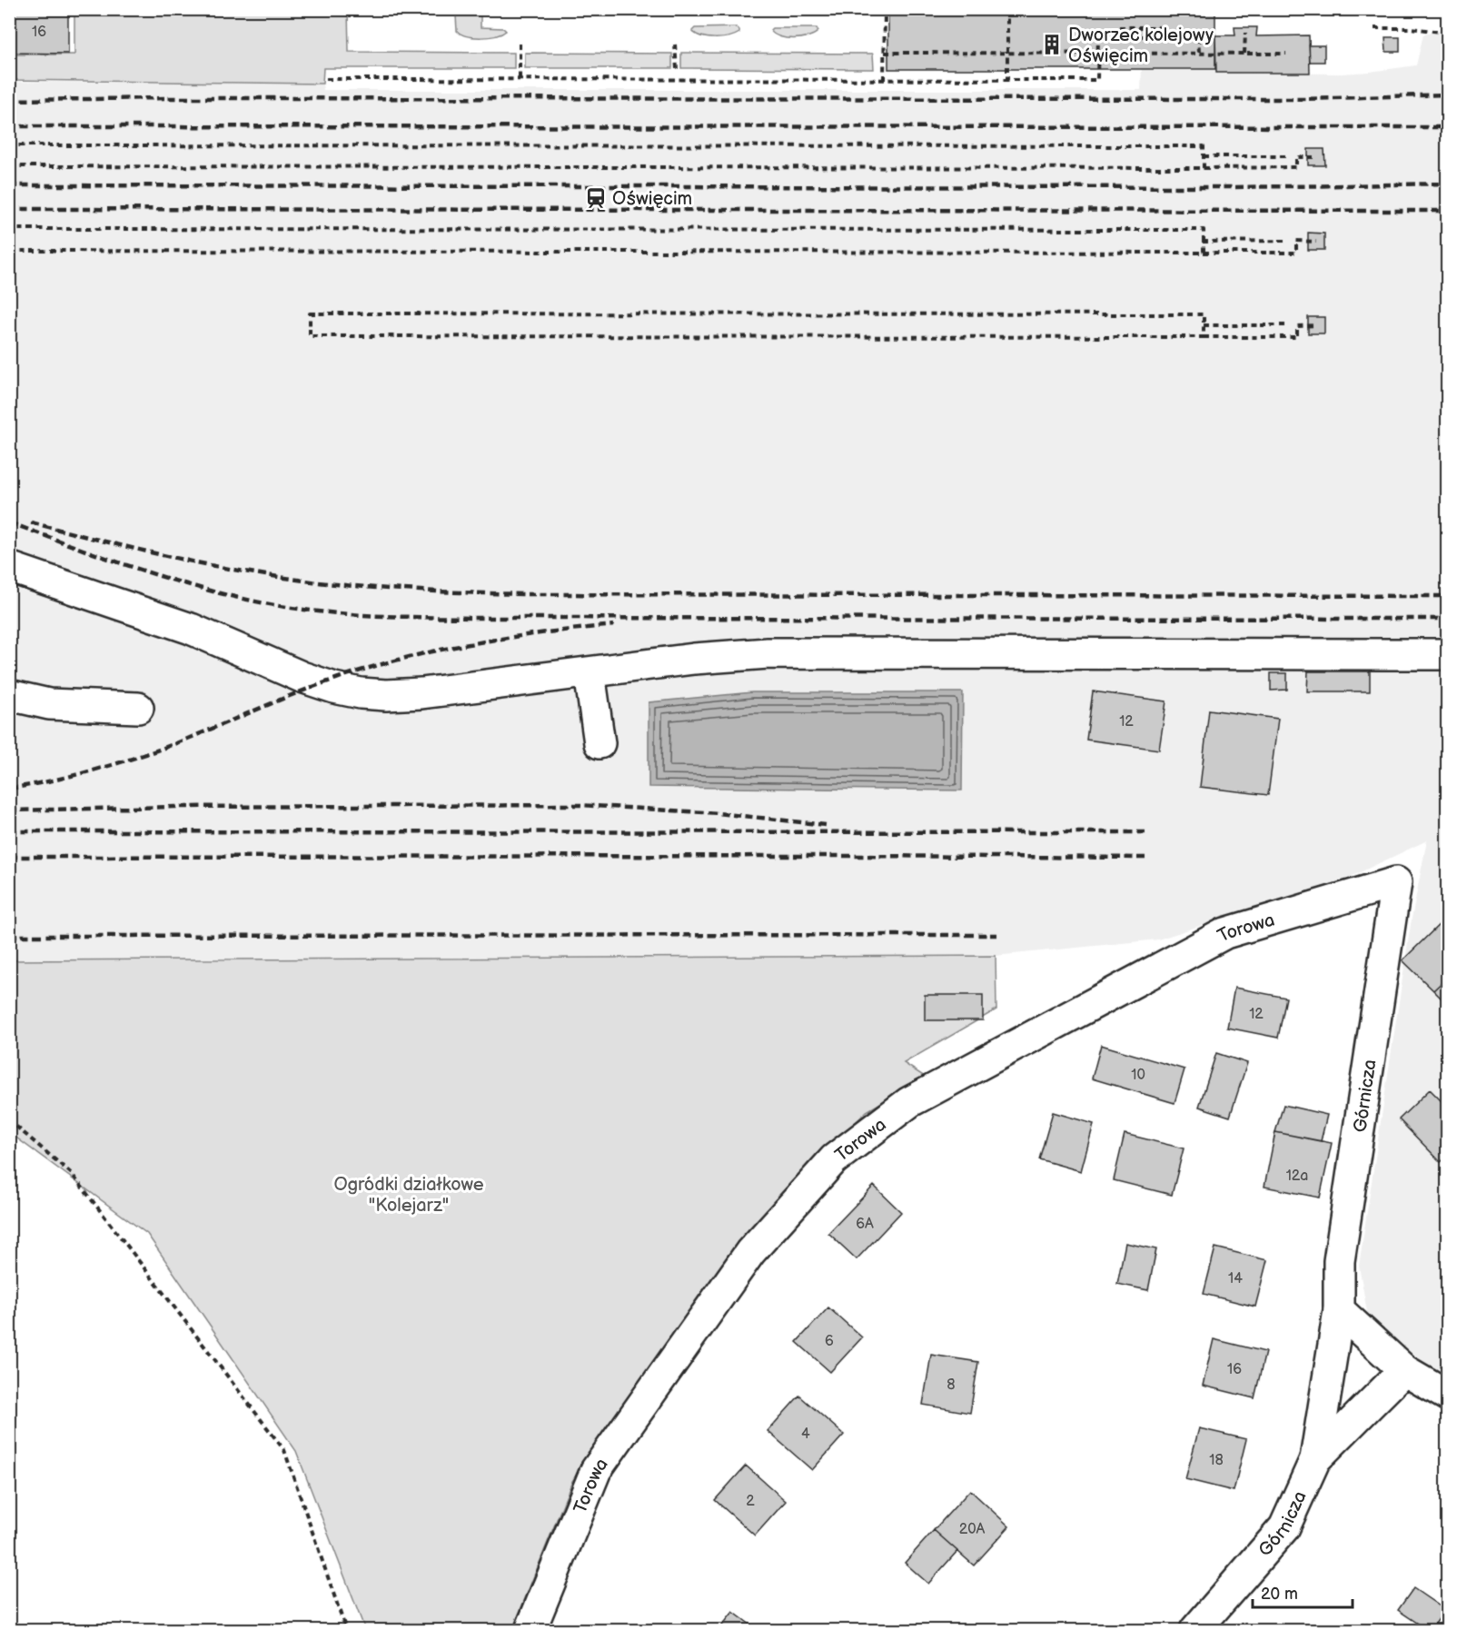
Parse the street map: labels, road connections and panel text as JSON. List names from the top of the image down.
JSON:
{
  "streets": {
    "street": ["Torowa", "Górnicza"]
  },
  "crossings": [
    ["Torowa", "Górnicza"]
  ],
  "parks": ["Ogródki działkowe \"Kolejarz\""],
  "places": {
    "building": ["Dworzec kolejowy Oświęcim"],
    "station": ["Oświęcim"]
  },
  "house_numbers": [
    "16",
    "12",
    "12",
    "10",
    "12a",
    "6A",
    "14",
    "6",
    "16",
    "8",
    "4",
    "18",
    "2",
    "20A"
  ],
  "scale_bar": "20 m"
}
